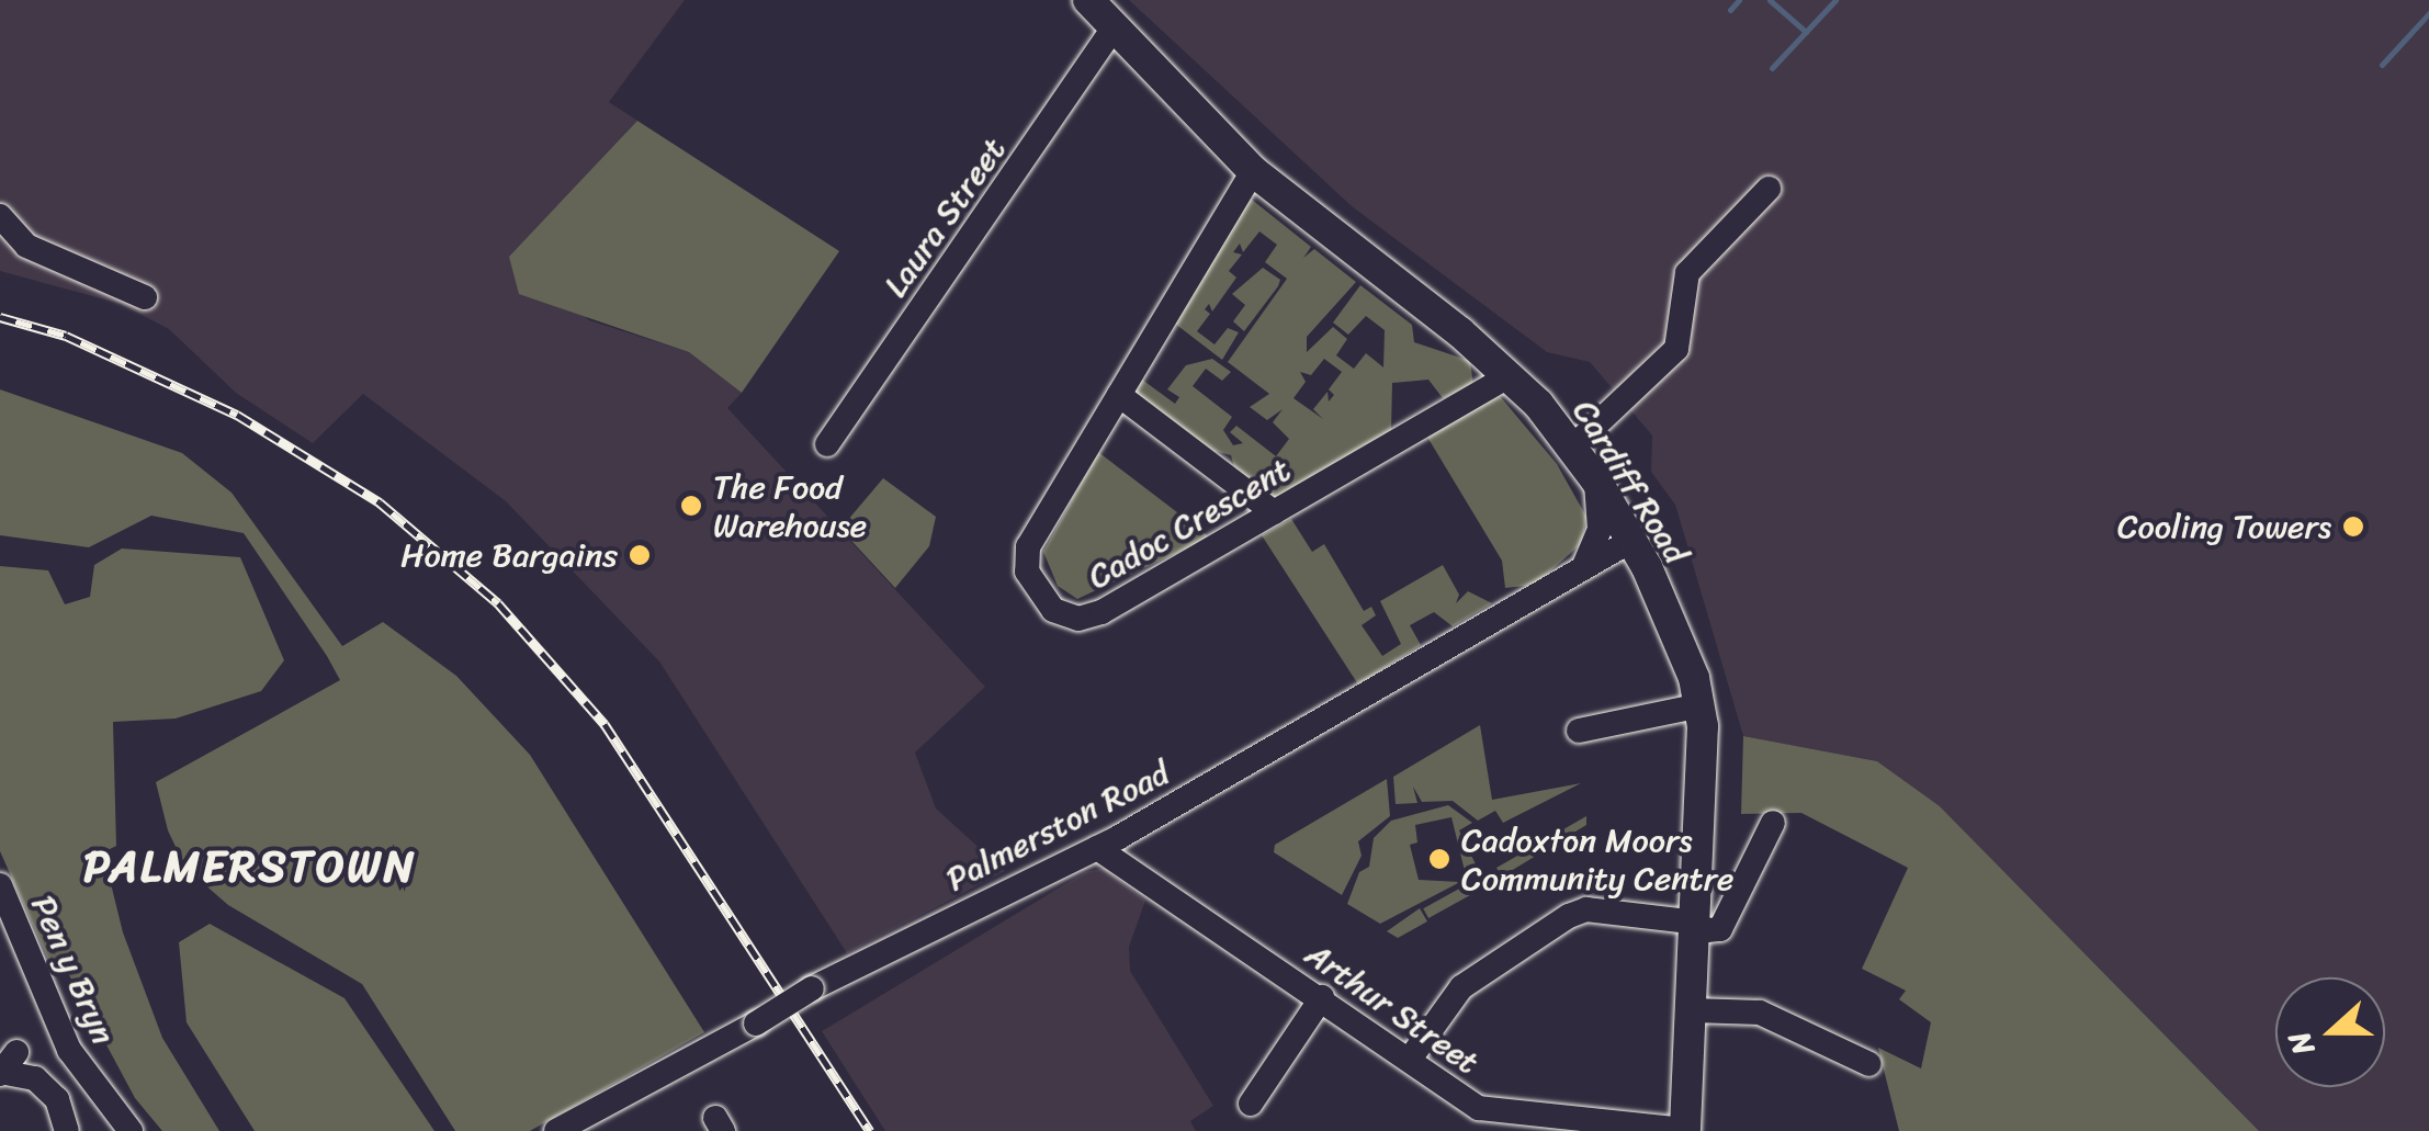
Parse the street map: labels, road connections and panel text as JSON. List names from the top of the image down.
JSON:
{
  "streets": {
    "main road": ["Cardiff Road"],
    "street": [
      "Laura Street",
      "Cadoc Crescent",
      "Palmerston Road",
      "Pen y Bryn",
      "Arthur Street"
    ]
  },
  "crossings": [
    ["Laura Street", "Cardiff Road"],
    ["Cardiff Road", "Cadoc Crescent"],
    ["Cardiff Road", "Palmerston Road"],
    ["Cardiff Road", "Arthur Street"],
    ["Palmerston Road", "Arthur Street"]
  ],
  "districts": ["PALMERSTOWN"],
  "places": [
    "The Food Warehouse",
    "Cooling Towers",
    "Home Bargains",
    "Cadoxton Moors Community Centre"
  ],
  "north": "left"
}
